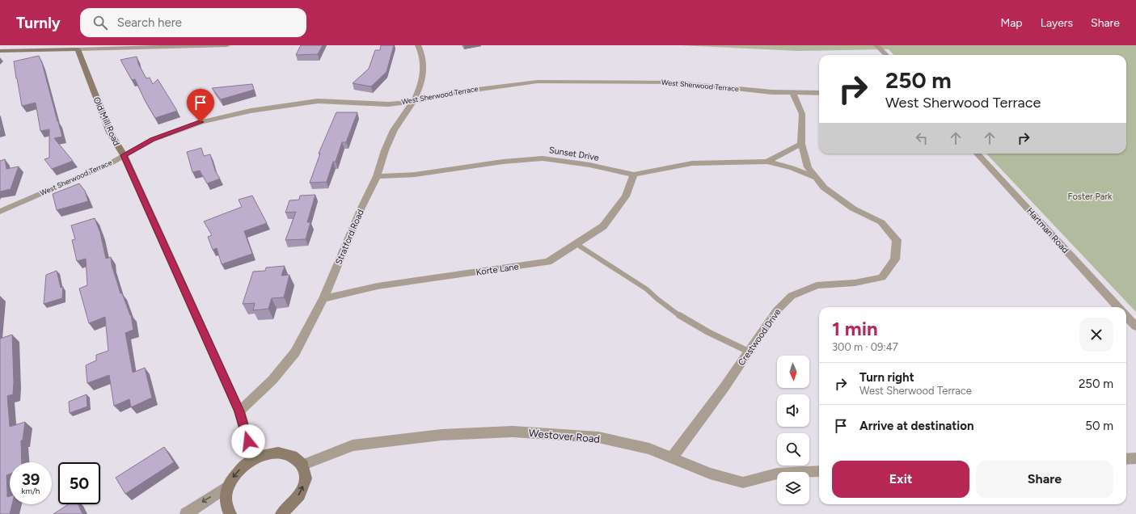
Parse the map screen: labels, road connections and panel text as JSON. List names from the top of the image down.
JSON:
{
  "streets": {
    "main road": ["Old Mill Road"],
    "street": [
      "West Sherwood Terrace",
      "Sunset Drive",
      "Hartman Road",
      "Stratford Road",
      "Korte Lane",
      "Crestwood Drive",
      "Westover Road"
    ]
  },
  "crossings": [
    ["West Sherwood Terrace", "Old Mill Road"],
    ["West Sherwood Terrace", "Stratford Road"],
    ["West Sherwood Terrace", "Crestwood Drive"],
    ["Old Mill Road", "Stratford Road"],
    ["Sunset Drive", "Stratford Road"],
    ["Sunset Drive", "Korte Lane"],
    ["Sunset Drive", "Crestwood Drive"],
    ["Stratford Road", "Korte Lane"],
    ["Crestwood Drive", "Westover Road"]
  ],
  "parks": ["Foster Park"],
  "north": "bottom",
  "page": {
    "header": "Turnly",
    "search": "Search here",
    "nav": ["Map", "Layers", "Share"],
    "turn": ["250 m", "West Sherwood Terrace"],
    "heading": ["1 min", "300 m · 09:47"],
    "list": [
      {
        "name": "Turn right",
        "note": "West Sherwood Terrace",
        "value": "250 m"
      },
      {
        "name": "Arrive at destination",
        "value": "50 m"
      }
    ],
    "buttons": ["Exit", "Share"],
    "speed": "39 km/h",
    "limit": "50"
  }
}
